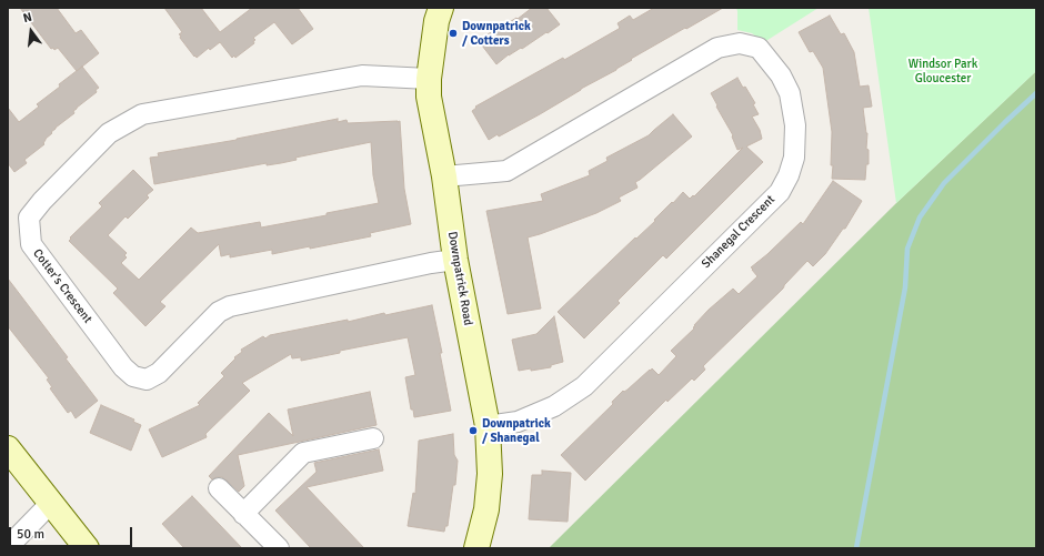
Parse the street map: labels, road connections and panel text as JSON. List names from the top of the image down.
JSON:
{
  "streets": {
    "street": ["Shanegal Crescent", "Downpatrick Road", "Cotter's Crescent"]
  },
  "crossings": [
    ["Shanegal Crescent", "Downpatrick Road"],
    ["Downpatrick Road", "Cotter's Crescent"]
  ],
  "parks": ["Windsor Park Gloucester"],
  "places": ["Downpatrick / Cotters", "Downpatrick / Shanegal"],
  "scale_bar": "50 m",
  "north": "top"
}
